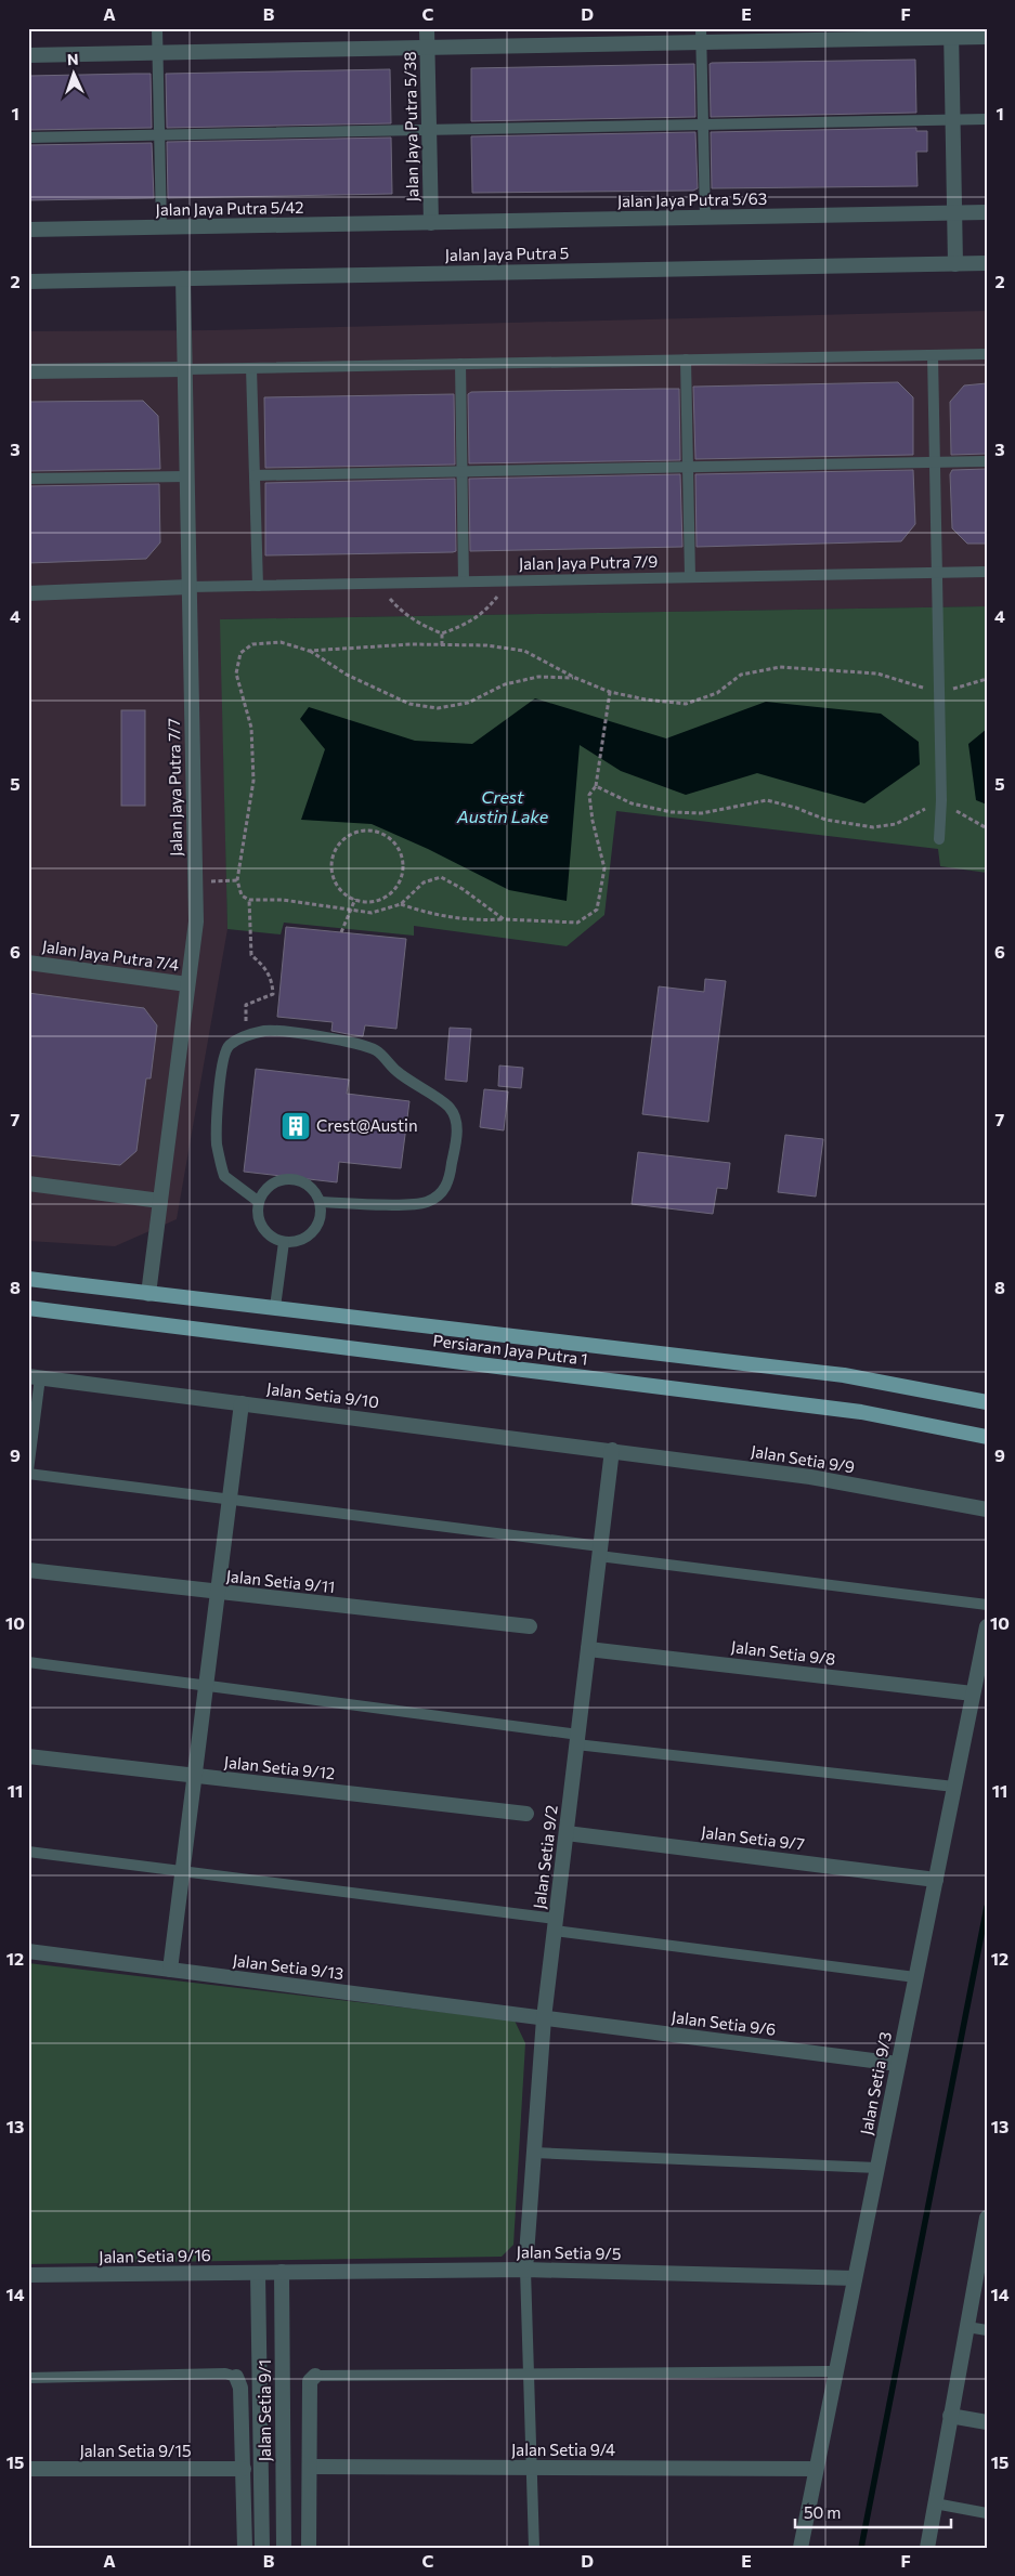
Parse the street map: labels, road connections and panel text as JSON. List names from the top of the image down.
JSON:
{
  "streets": {
    "main road": ["Persiaran Jaya Putra 1"],
    "street": [
      "Jalan Jaya Putra 5/38",
      "Jalan Jaya Putra 5/63",
      "Jalan Jaya Putra 5/42",
      "Jalan Jaya Putra 5",
      "Jalan Jaya Putra 7/7",
      "Jalan Jaya Putra 7/4",
      "Jalan Setia 9/10",
      "Jalan Setia 9/9",
      "Jalan Setia 9/11",
      "Jalan Setia 9/8",
      "Jalan Setia 9/12",
      "Jalan Setia 9/7",
      "Jalan Setia 9/2",
      "Jalan Setia 9/13",
      "Jalan Setia 9/6",
      "Jalan Setia 9/3",
      "Jalan Setia 9/5",
      "Jalan Setia 9/16",
      "Jalan Setia 9/1",
      "Jalan Setia 9/4",
      "Jalan Setia 9/15"
    ],
    "lane": ["Jalan Jaya Putra 7/9"]
  },
  "crossings": [
    ["Jalan Jaya Putra 5/38", "Jalan Jaya Putra 5/63"],
    ["Jalan Jaya Putra 5/38", "Jalan Jaya Putra 5/42"],
    ["Jalan Jaya Putra 5/63", "Jalan Jaya Putra 5/42"],
    ["Jalan Jaya Putra 5", "Jalan Jaya Putra 7/7"],
    ["Jalan Jaya Putra 7/9", "Jalan Jaya Putra 7/7"],
    ["Jalan Jaya Putra 7/7", "Jalan Jaya Putra 7/4"],
    ["Jalan Jaya Putra 7/7", "Persiaran Jaya Putra 1"],
    ["Jalan Setia 9/10", "Jalan Setia 9/9"],
    ["Jalan Setia 9/10", "Jalan Setia 9/2"],
    ["Jalan Setia 9/9", "Jalan Setia 9/2"],
    ["Jalan Setia 9/8", "Jalan Setia 9/2"],
    ["Jalan Setia 9/8", "Jalan Setia 9/3"],
    ["Jalan Setia 9/7", "Jalan Setia 9/2"],
    ["Jalan Setia 9/7", "Jalan Setia 9/3"],
    ["Jalan Setia 9/2", "Jalan Setia 9/13"],
    ["Jalan Setia 9/2", "Jalan Setia 9/6"],
    ["Jalan Setia 9/2", "Jalan Setia 9/5"],
    ["Jalan Setia 9/13", "Jalan Setia 9/6"],
    ["Jalan Setia 9/6", "Jalan Setia 9/3"],
    ["Jalan Setia 9/3", "Jalan Setia 9/5"],
    ["Jalan Setia 9/3", "Jalan Setia 9/4"],
    ["Jalan Setia 9/5", "Jalan Setia 9/16"],
    ["Jalan Setia 9/5", "Jalan Setia 9/1"],
    ["Jalan Setia 9/16", "Jalan Setia 9/1"]
  ],
  "water": ["Crest Austin Lake"],
  "places": {
    "building": ["Crest@Austin"]
  },
  "scale_bar": "50 m",
  "north": "top",
  "grid": {
    "columns": [
      "A",
      "B",
      "C",
      "D",
      "E",
      "F"
    ],
    "rows": [
      "1",
      "2",
      "3",
      "4",
      "5",
      "6",
      "7",
      "8",
      "9",
      "10",
      "11",
      "12",
      "13",
      "14",
      "15"
    ]
  }
}
